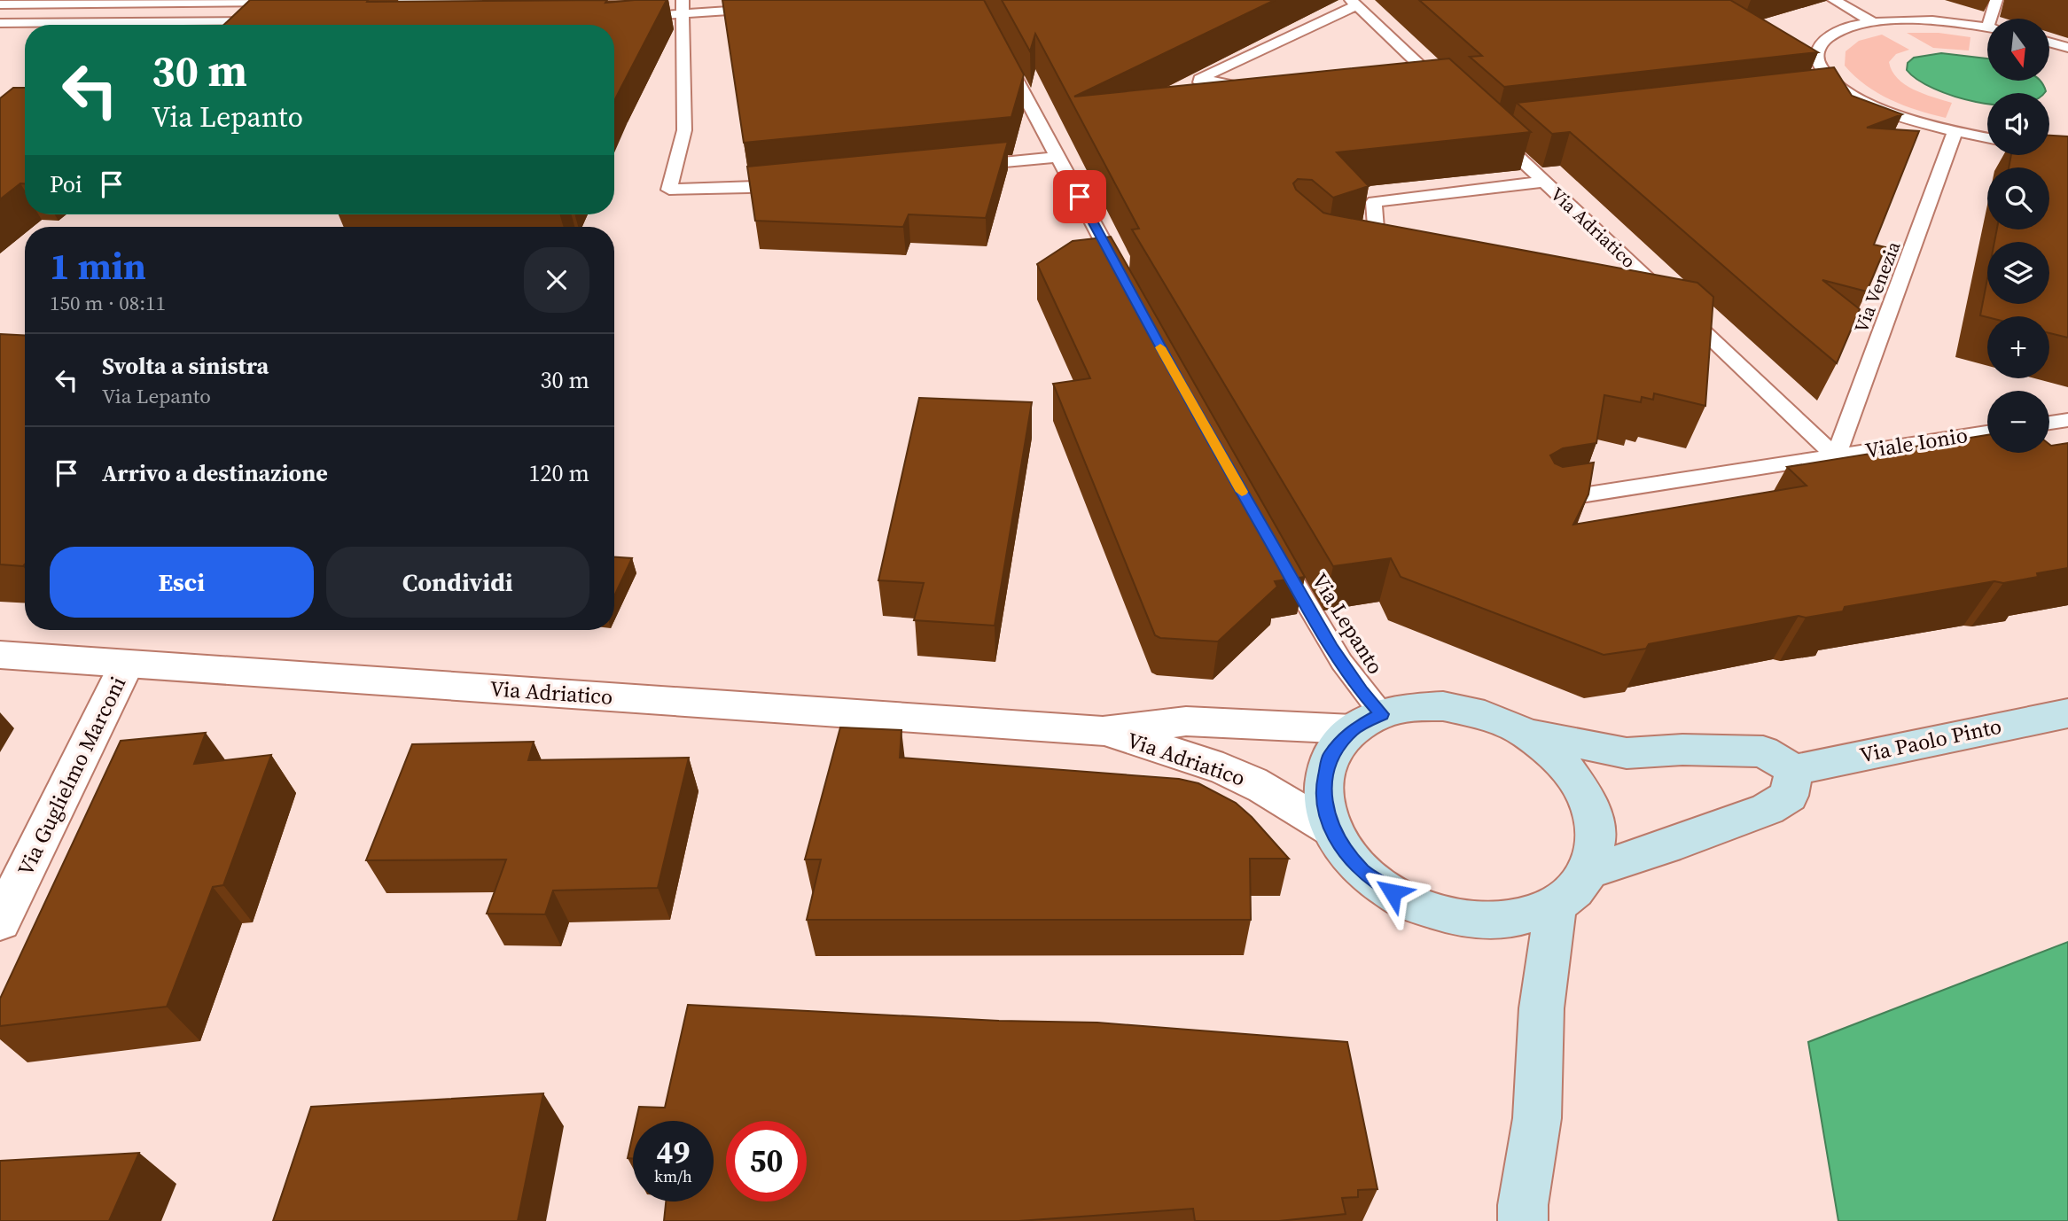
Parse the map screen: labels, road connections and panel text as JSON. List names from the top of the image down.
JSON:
{
  "streets": {
    "main road": ["Via Paolo Pinto"],
    "street": ["Via Adriatico", "Via Guglielmo Marconi"],
    "lane": ["Via Venezia", "Viale Ionio", "Via Lepanto"]
  },
  "crossings": [
    ["Via Adriatico", "Via Venezia"],
    ["Via Adriatico", "Viale Ionio"],
    ["Via Adriatico", "Via Lepanto"],
    ["Via Adriatico", "Via Guglielmo Marconi"],
    ["Via Venezia", "Viale Ionio"]
  ],
  "north": "bottom",
  "page": {
    "map_buttons": ["+", "−"],
    "turn": ["30 m", "Via Lepanto"],
    "then": "Poi",
    "heading": ["1 min", "150 m · 08:11"],
    "list": [
      {
        "name": "Svolta a sinistra",
        "note": "Via Lepanto",
        "value": "30 m"
      },
      {
        "name": "Arrivo a destinazione",
        "value": "120 m"
      }
    ],
    "buttons": ["Esci", "Condividi"],
    "speed": "49 km/h",
    "limit": "50"
  }
}
